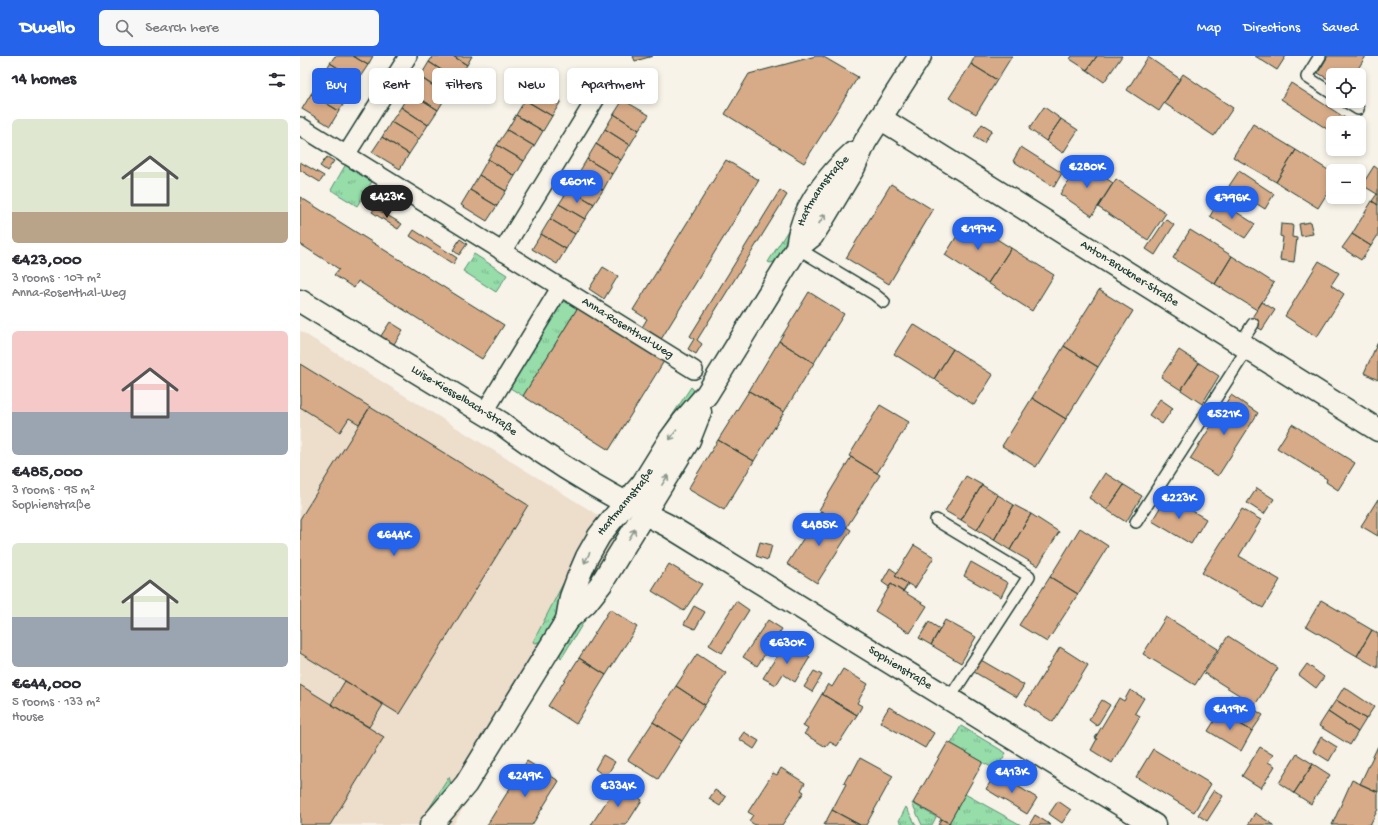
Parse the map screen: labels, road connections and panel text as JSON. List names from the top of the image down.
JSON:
{
  "streets": {
    "street": [
      "Hartmannstraße",
      "Anton-Bruckner-Straße",
      "Anna-Rosenthal-Weg",
      "Luise-Kiesselbach-Straße",
      "Sophienstraße"
    ]
  },
  "crossings": [
    ["Hartmannstraße", "Anton-Bruckner-Straße"],
    ["Hartmannstraße", "Luise-Kiesselbach-Straße"],
    ["Hartmannstraße", "Sophienstraße"],
    ["Luise-Kiesselbach-Straße", "Sophienstraße"]
  ],
  "page": {
    "header": "Dwello",
    "search": "Search here",
    "nav": ["Map", "Directions", "Saved"],
    "heading": "14 homes",
    "map_buttons": ["+", "−"],
    "chip": [
      "Buy",
      "Rent",
      "Filters",
      "New",
      "Apartment"
    ],
    "list": [
      {
        "name": "€423,000",
        "note": "3 rooms · 107 m² · Anna-Rosenthal-Weg"
      },
      {
        "name": "€485,000",
        "note": "3 rooms · 95 m² · Sophienstraße"
      },
      {
        "name": "€644,000",
        "note": "5 rooms · 133 m² · House"
      }
    ],
    "price": [
      "€280K",
      "€601K",
      "€423K",
      "€796K",
      "€197K",
      "€521K",
      "€223K",
      "€485K",
      "€644K",
      "€630K",
      "€419K",
      "€413K",
      "€249K",
      "€334K"
    ]
  }
}
